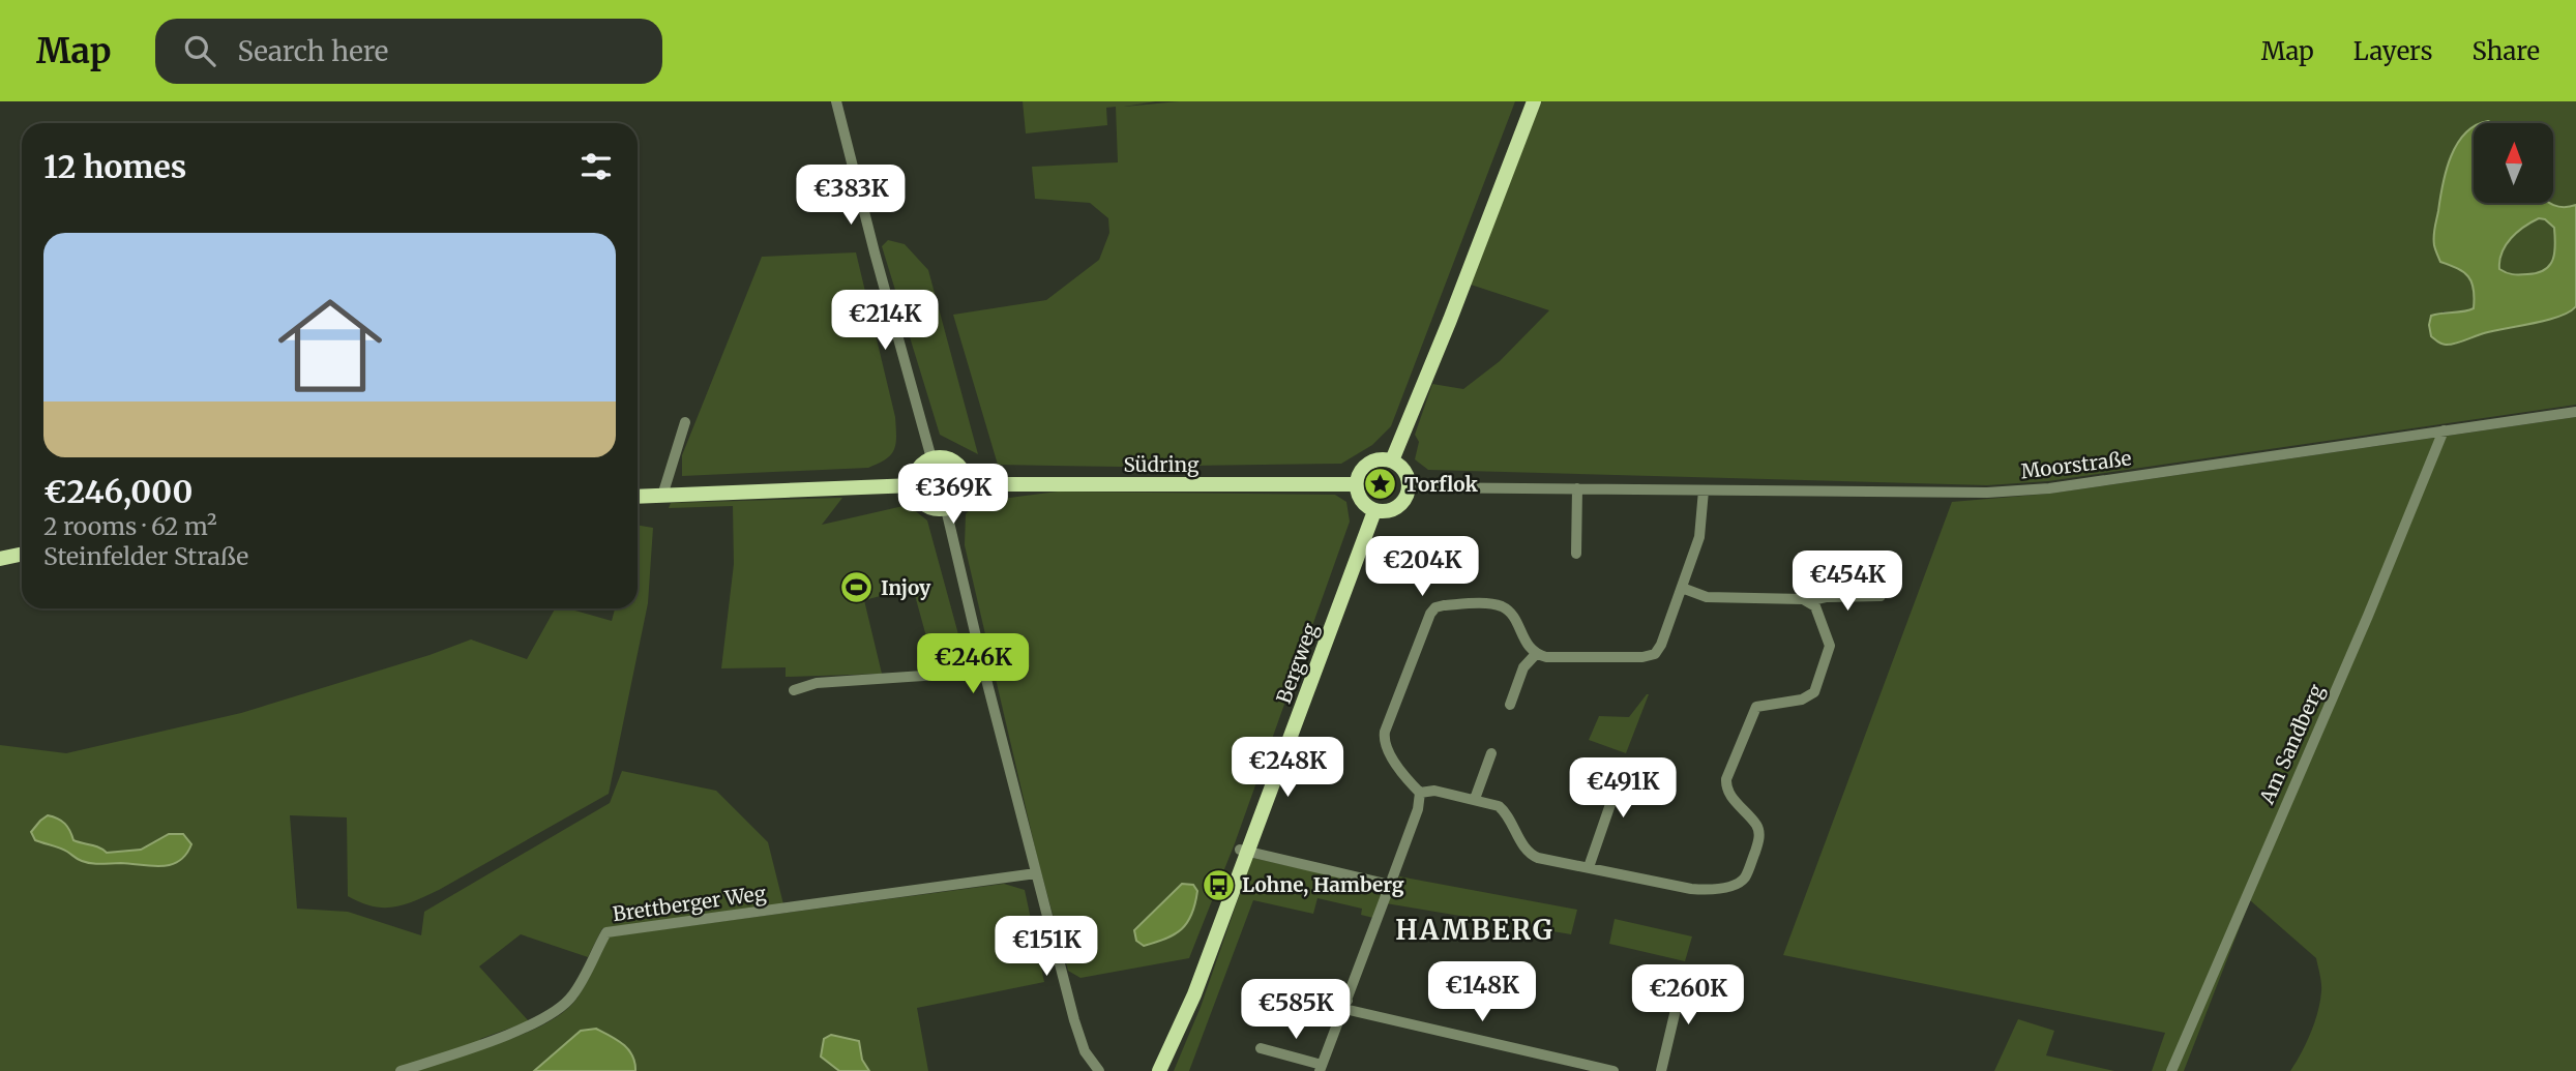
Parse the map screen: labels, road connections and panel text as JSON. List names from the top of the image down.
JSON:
{
  "streets": {
    "main road": ["Südring", "Bergweg"],
    "street": ["Moorstraße", "Am Sandberg", "Brettberger Weg"]
  },
  "crossings": [
    ["Südring", "Moorstraße"],
    ["Südring", "Bergweg"],
    ["Moorstraße", "Bergweg"],
    ["Moorstraße", "Am Sandberg"]
  ],
  "districts": ["HAMBERG"],
  "places": {
    "place": ["Torflok"],
    "sports": ["Injoy"],
    "bus stop": ["Lohne, Hamberg"]
  },
  "north": "top",
  "page": {
    "header": "Map",
    "search": "Search here",
    "nav": ["Map", "Layers", "Share"],
    "heading": "12 homes",
    "price": [
      "€383K",
      "€214K",
      "€369K",
      "€204K",
      "€454K",
      "€246K",
      "€248K",
      "€491K",
      "€151K",
      "€148K",
      "€260K",
      "€585K"
    ],
    "list": [
      {
        "name": "€246,000",
        "note": "2 rooms · 62 m² · Steinfelder Straße"
      }
    ]
  }
}
